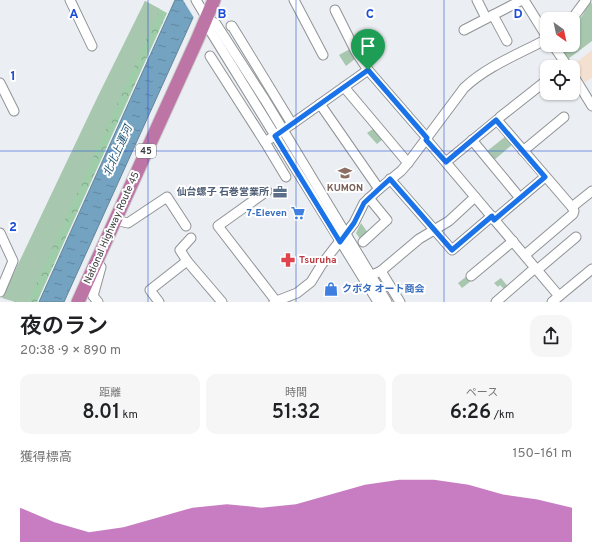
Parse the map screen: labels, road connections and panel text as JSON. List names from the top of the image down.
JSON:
{
  "streets": {
    "highway": ["45", "National Highway Route 45"]
  },
  "water": ["北北上運河"],
  "places": {
    "school or university": ["KUMON"],
    "office": ["仙台螺子 石巻営業所"],
    "supermarket": ["7-Eleven"],
    "pharmacy": ["Tsuruha"],
    "shop": ["クボタ オート商会"]
  },
  "north": "bottom right",
  "page": {
    "heading": ["夜のラン", "20:38 · 9 × 890 m"],
    "stats": [
      ["距離", "8.01 km"],
      ["時間", "51:32"],
      ["ペース", "6:26 /km"]
    ],
    "chart": ["獲得標高", "150–161 m"]
  },
  "grid": {
    "columns": [
      "A",
      "B",
      "C",
      "D"
    ],
    "rows": ["1", "2"]
  }
}
